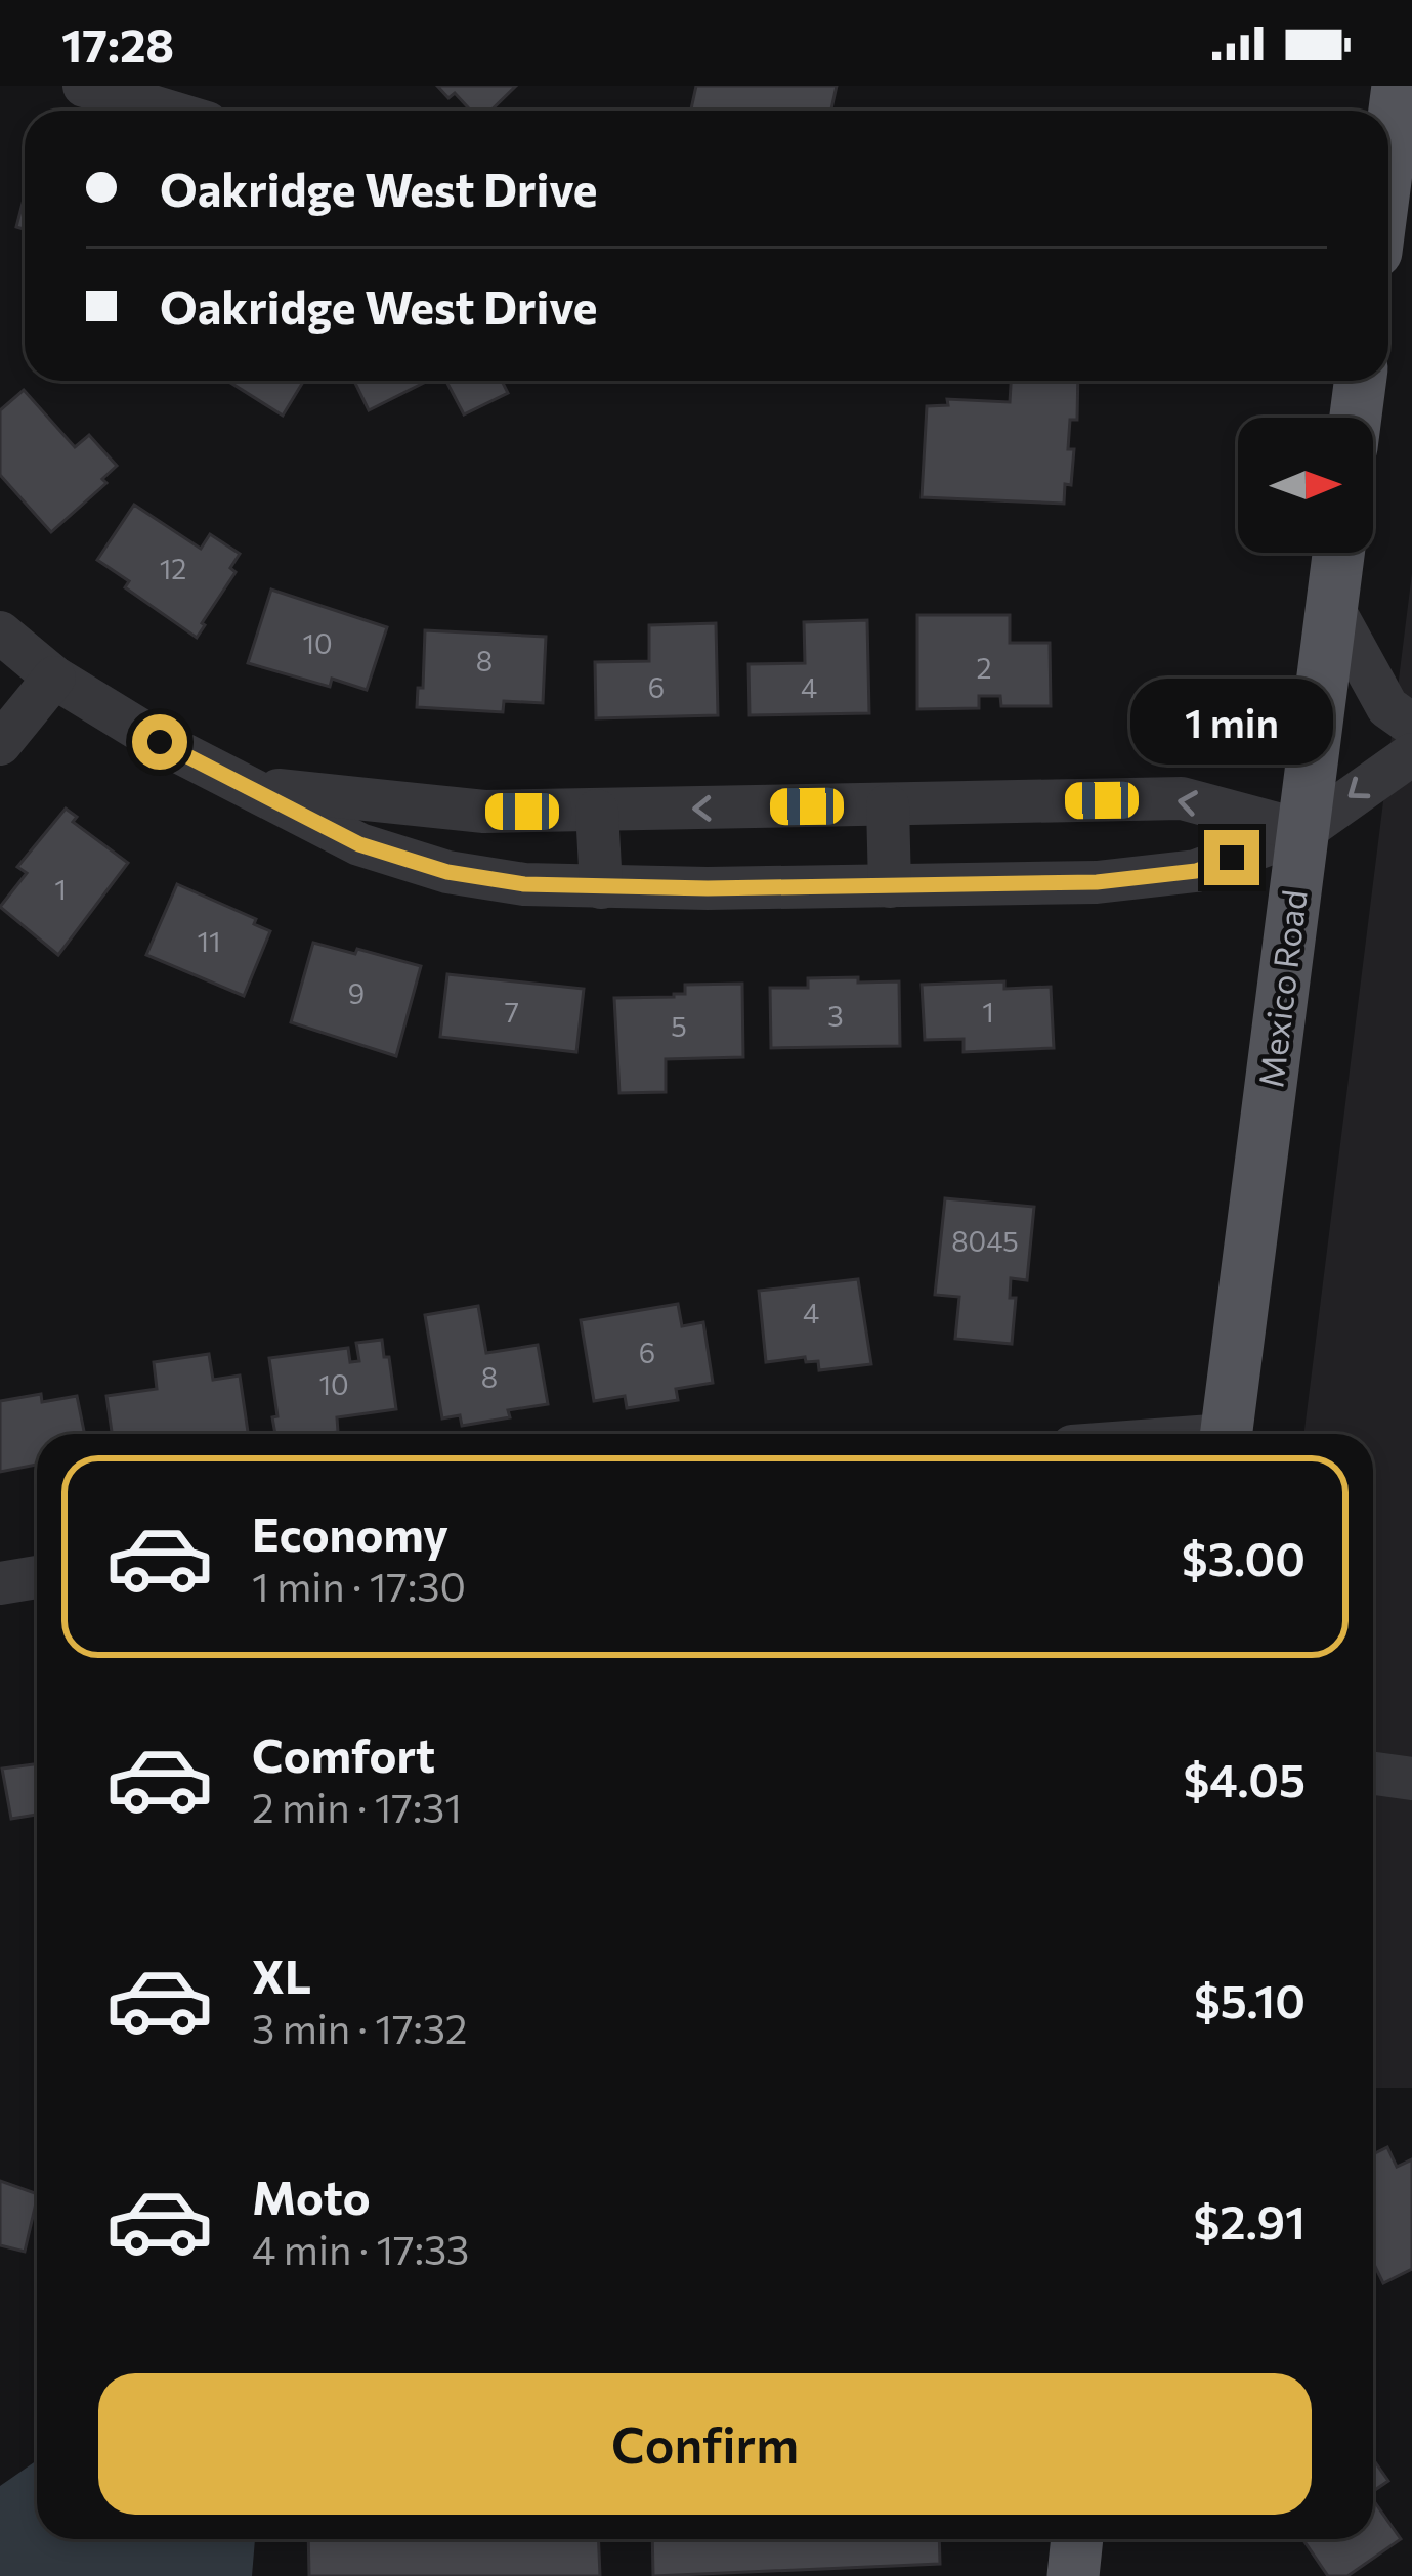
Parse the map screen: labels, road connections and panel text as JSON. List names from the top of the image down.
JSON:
{
  "streets": {
    "main road": ["Mexico Road"]
  },
  "house_numbers": [
    "12",
    "10",
    "8",
    "2",
    "6",
    "4",
    "1",
    "11",
    "9",
    "7",
    "1",
    "3",
    "5",
    "8045",
    "4",
    "6",
    "8",
    "10"
  ],
  "north": "right",
  "page": {
    "status": "17:28",
    "banner": ["Oakridge West Drive", "Oakridge West Drive"],
    "bubble": "1 min",
    "list": [
      {
        "name": "Economy",
        "note": "1 min · 17:30",
        "value": "$3.00"
      },
      {
        "name": "Comfort",
        "note": "2 min · 17:31",
        "value": "$4.05"
      },
      {
        "name": "XL",
        "note": "3 min · 17:32",
        "value": "$5.10"
      },
      {
        "name": "Moto",
        "note": "4 min · 17:33",
        "value": "$2.91"
      }
    ],
    "buttons": "Confirm"
  }
}
